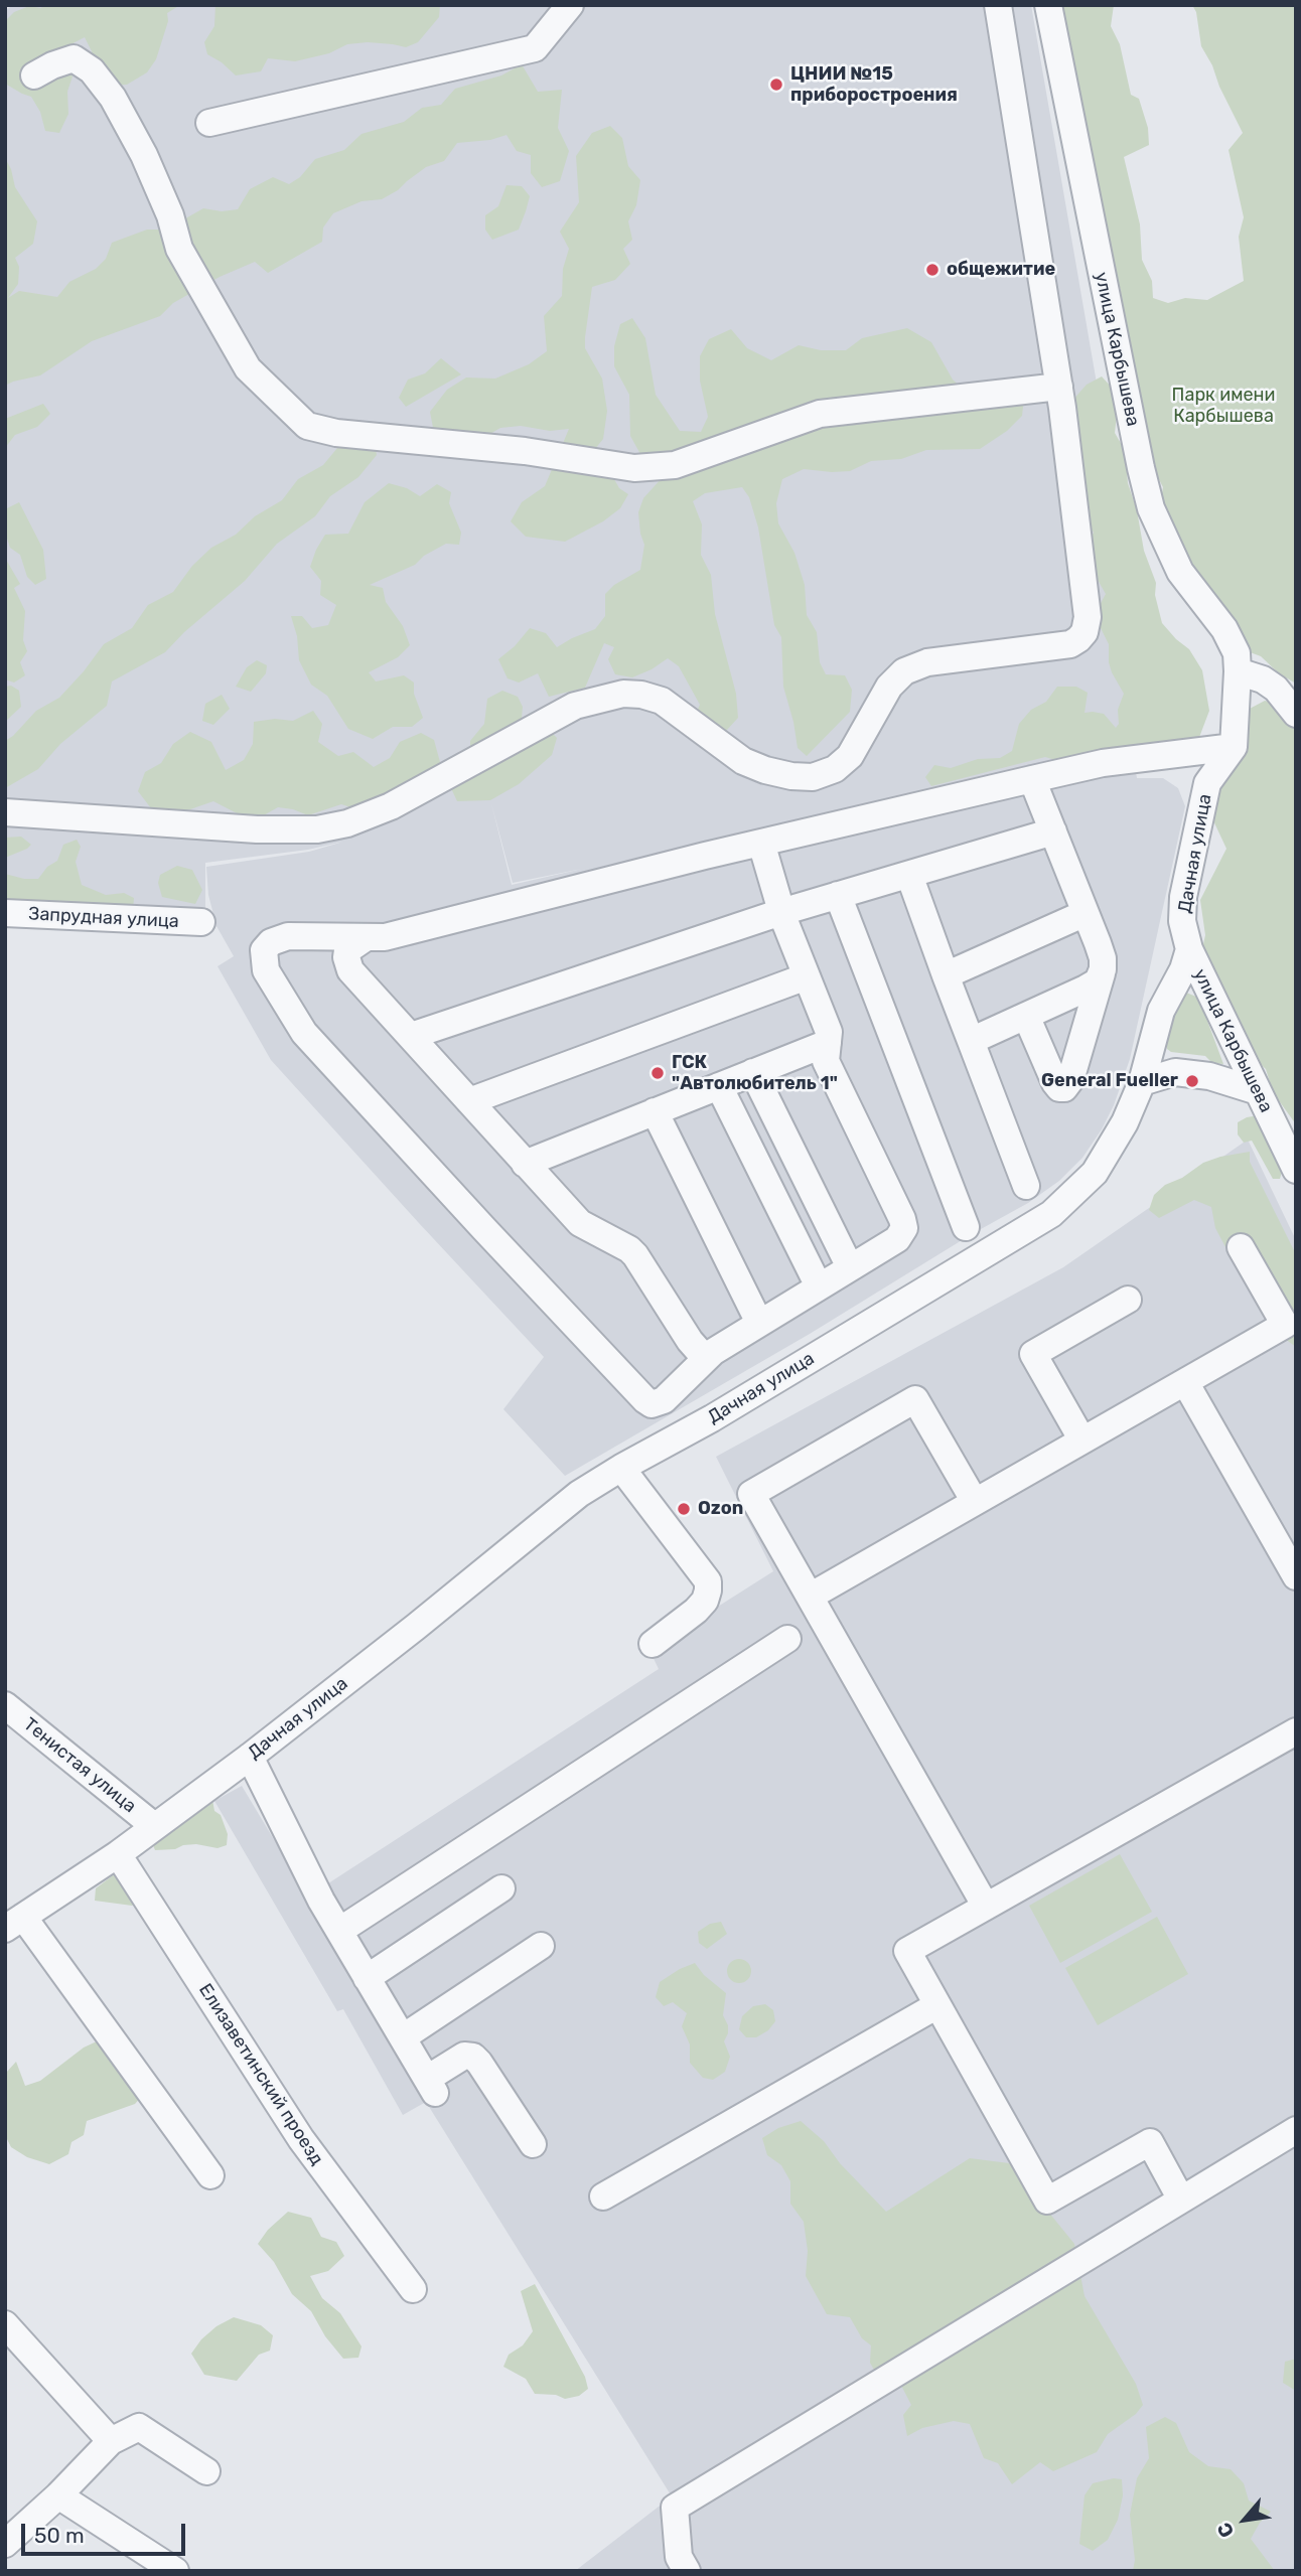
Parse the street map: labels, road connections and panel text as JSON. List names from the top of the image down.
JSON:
{
  "streets": {
    "street": [
      "улица Карбышева",
      "Дачная улица",
      "Запрудная улица",
      "Тенистая улица",
      "Елизаветинский проезд"
    ]
  },
  "crossings": [
    ["улица Карбышева", "Дачная улица"],
    ["Дачная улица", "Тенистая улица"],
    ["Дачная улица", "Елизаветинский проезд"]
  ],
  "parks": ["Парк имени Карбышева"],
  "places": [
    "ЦНИИ №15 приборостроения",
    "общежитие",
    "ГСК \"Автолюбитель 1\"",
    "General Fueller",
    "Ozon"
  ],
  "scale_bar": "50 m",
  "north": "bottom left"
}
